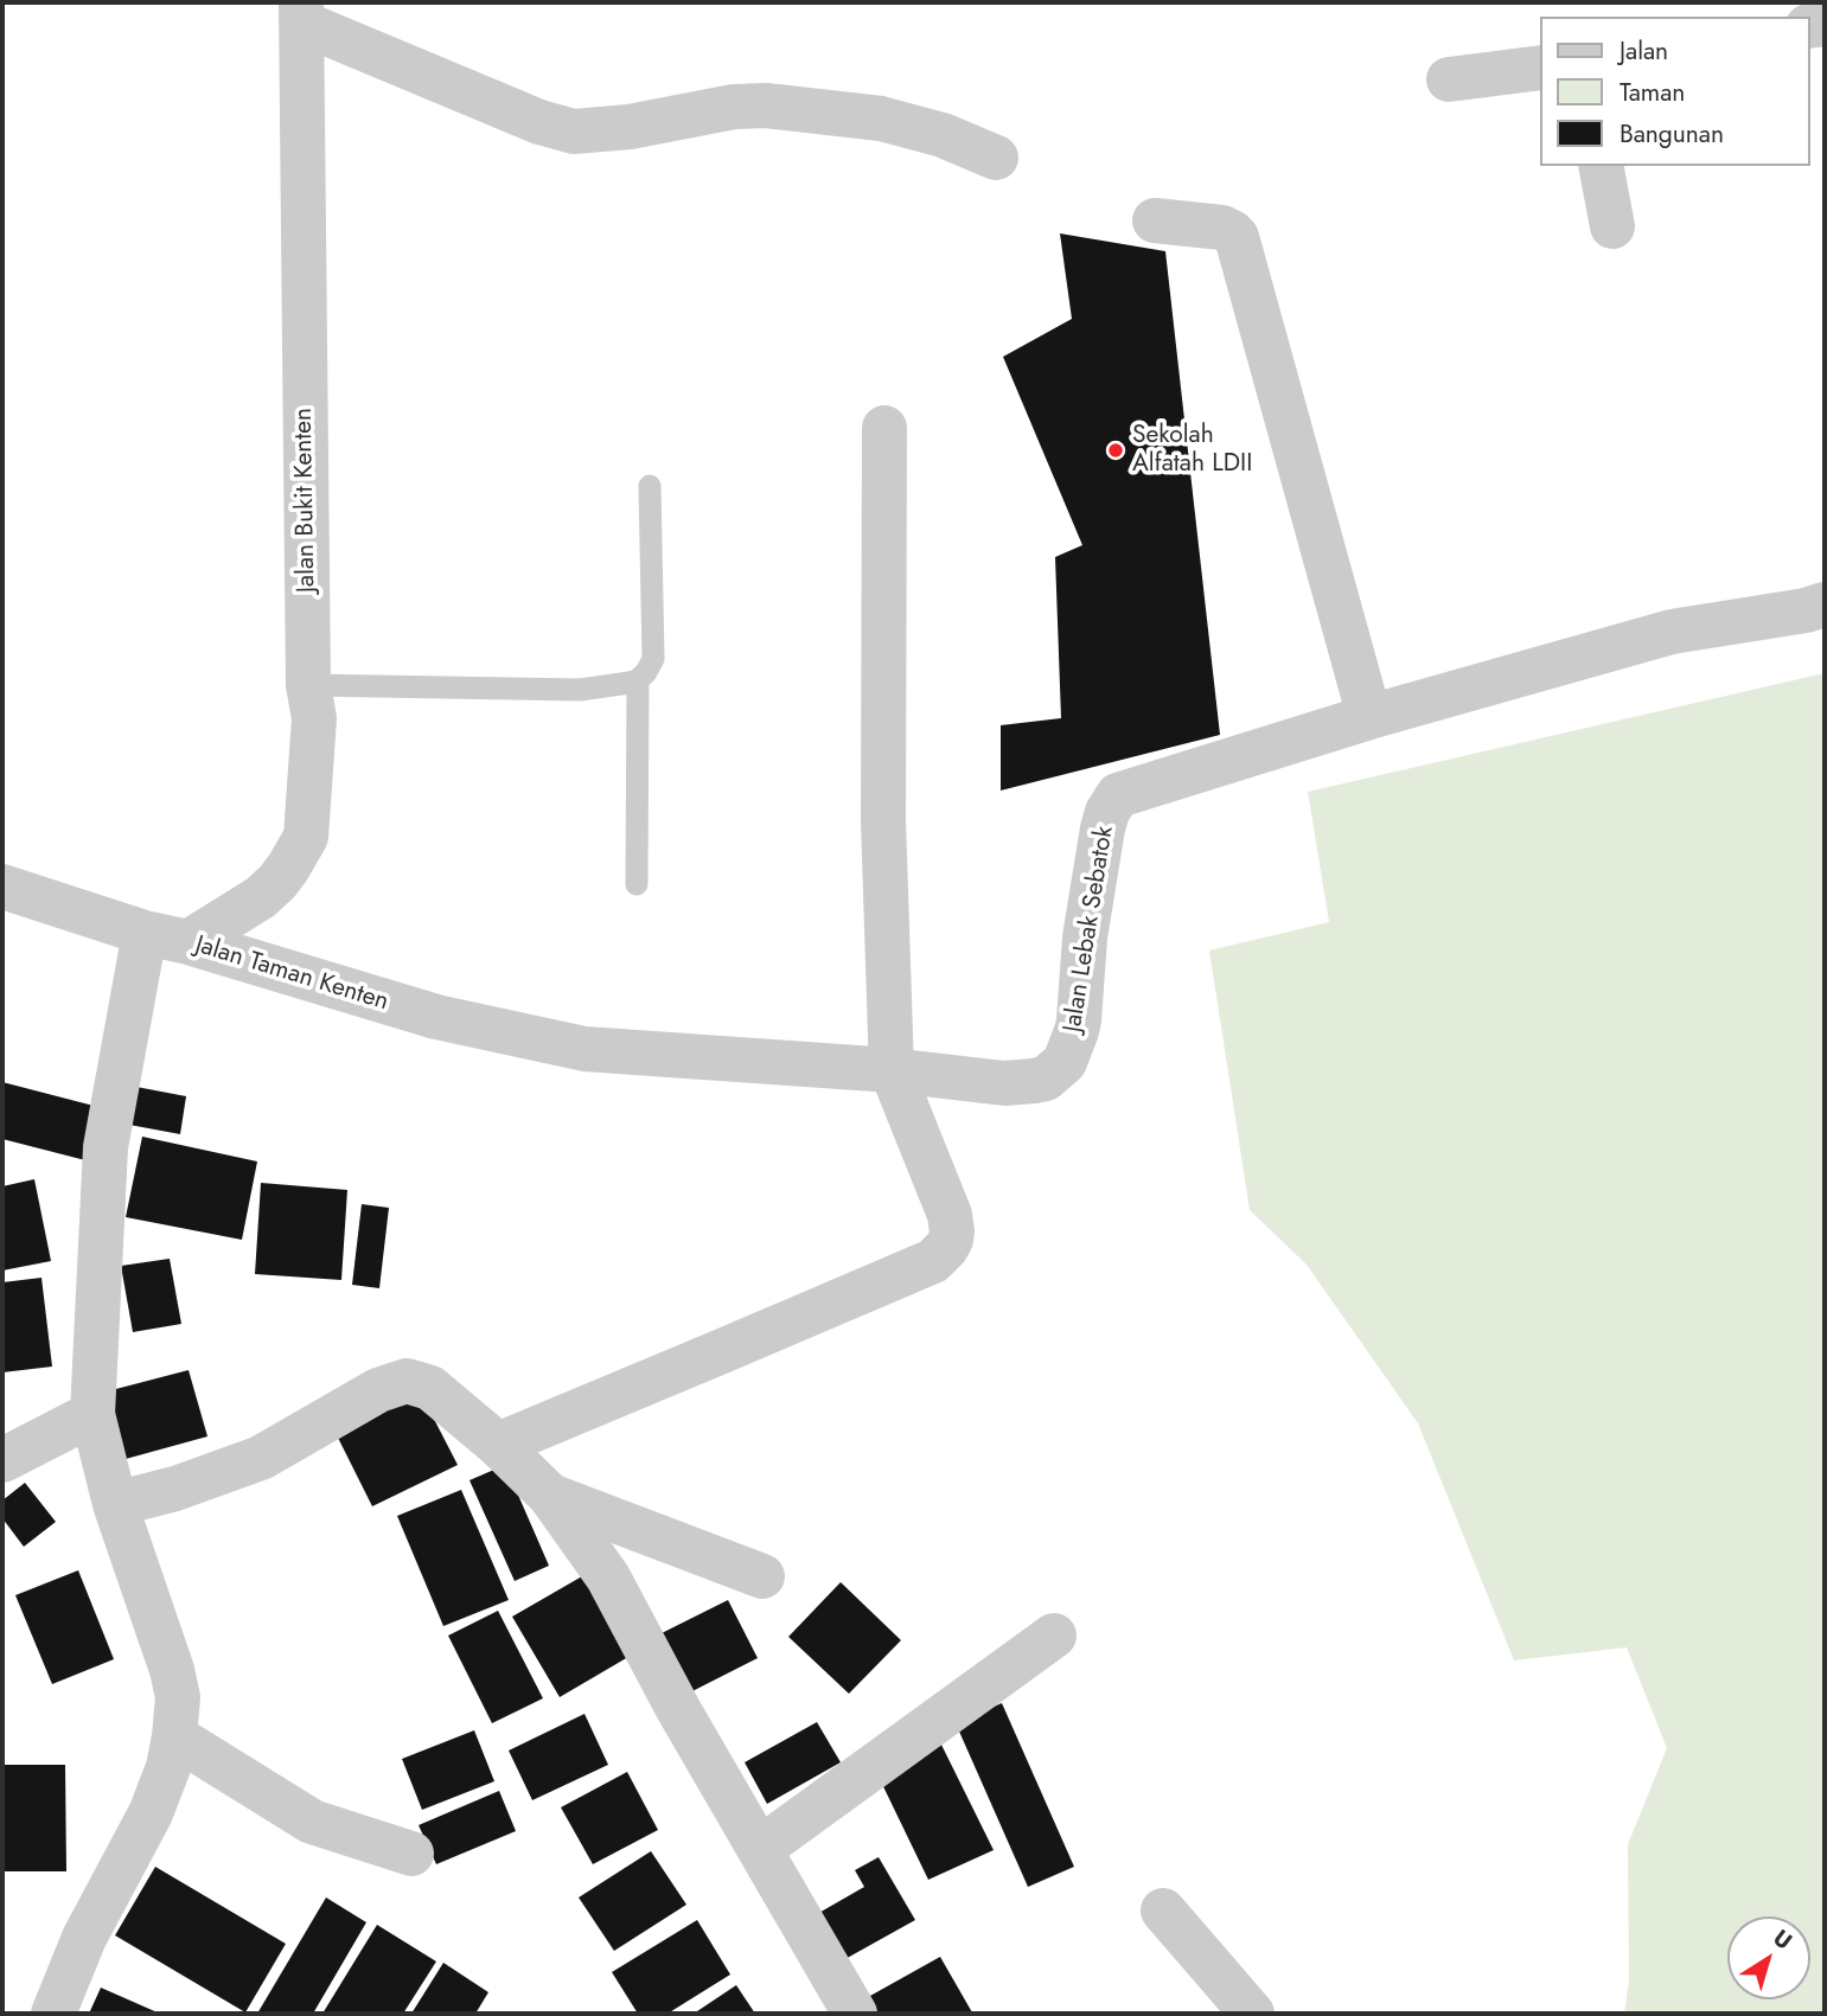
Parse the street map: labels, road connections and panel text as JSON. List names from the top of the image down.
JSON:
{
  "streets": {
    "street": ["Jalan Bukit Kenten", "Jalan Lebak Sebatok", "Jalan Taman Kenten"]
  },
  "crossings": [
    ["Jalan Bukit Kenten", "Jalan Taman Kenten"],
    ["Jalan Lebak Sebatok", "Jalan Taman Kenten"]
  ],
  "places": ["Sekolah Alfatah LDII"],
  "legend": ["Jalan", "Taman", "Bangunan"],
  "north": "top right"
}
